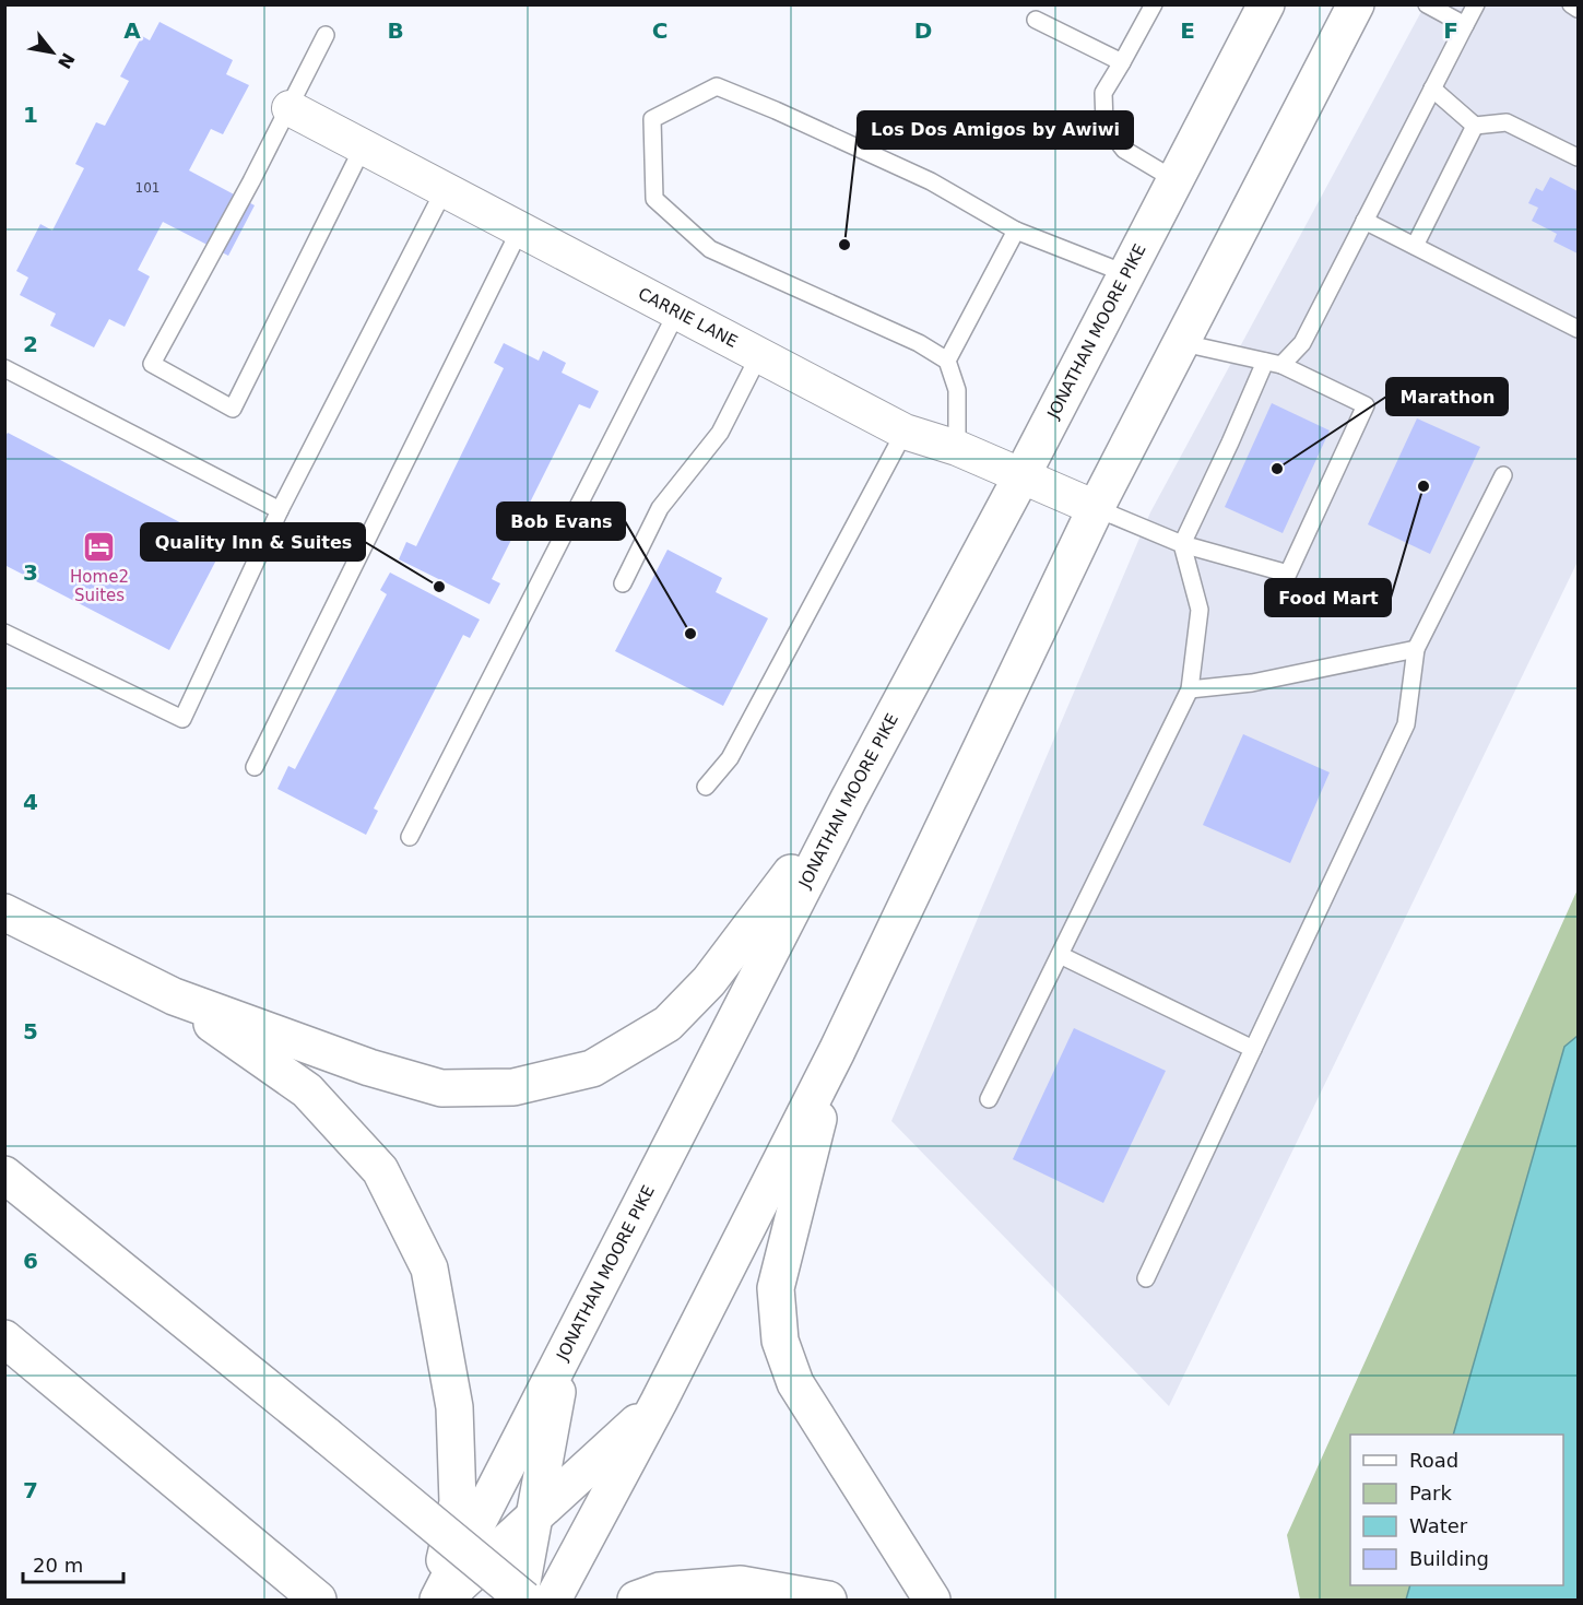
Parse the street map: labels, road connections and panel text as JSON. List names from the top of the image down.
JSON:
{
  "streets": {
    "highway": ["JONATHAN MOORE PIKE"],
    "street": ["CARRIE LANE"]
  },
  "crossings": [
    ["CARRIE LANE", "JONATHAN MOORE PIKE"]
  ],
  "places": {
    "other": [
      "Los Dos Amigos by Awiwi",
      "Marathon",
      "Food Mart",
      "Quality Inn & Suites",
      "Bob Evans"
    ],
    "hotel": ["Home2 Suites"]
  },
  "house_numbers": ["101"],
  "legend": [
    "Road",
    "Park",
    "Water",
    "Building"
  ],
  "scale_bar": "20 m",
  "north": "bottom right",
  "grid": {
    "columns": [
      "A",
      "B",
      "C",
      "D",
      "E",
      "F"
    ],
    "rows": [
      "1",
      "2",
      "3",
      "4",
      "5",
      "6",
      "7"
    ]
  }
}
